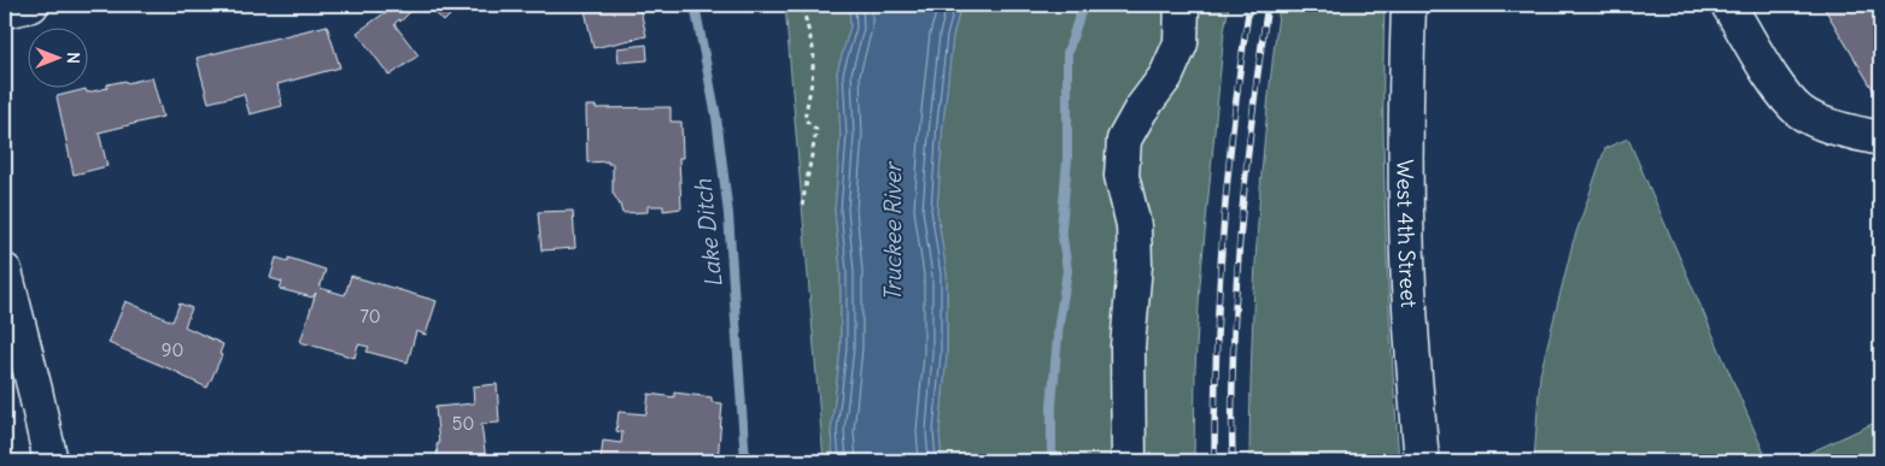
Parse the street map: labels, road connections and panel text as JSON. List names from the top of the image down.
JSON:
{
  "streets": {
    "main road": ["West 4th Street"]
  },
  "water": ["Truckee River", "Lake Ditch"],
  "house_numbers": ["70", "90", "50"],
  "north": "right"
}
